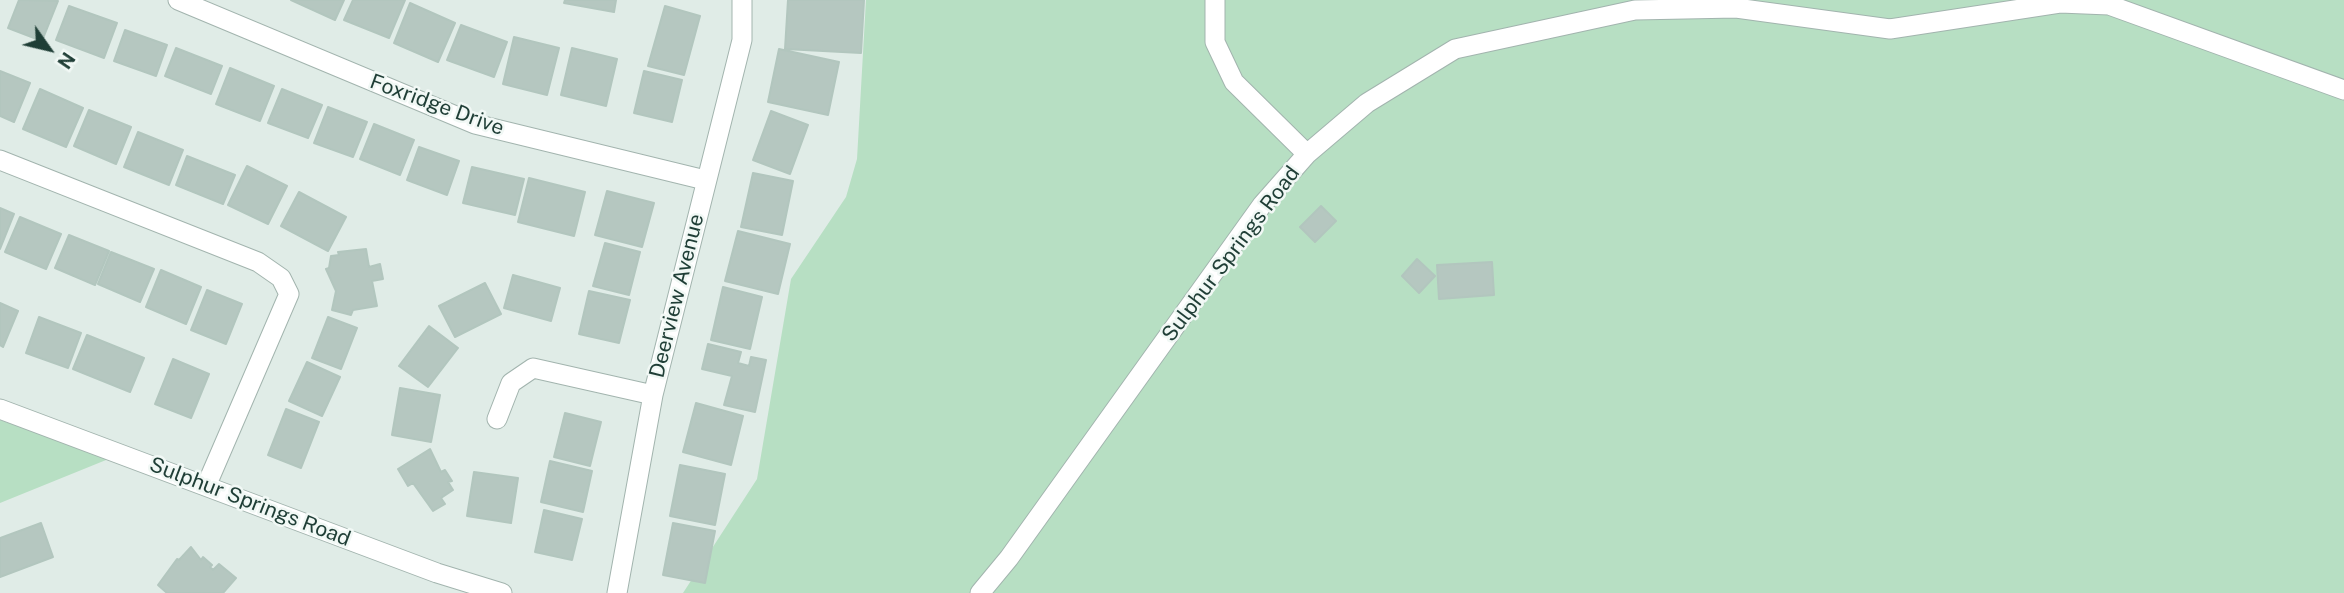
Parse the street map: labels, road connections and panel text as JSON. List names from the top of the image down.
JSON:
{
  "streets": {
    "street": ["Foxridge Drive", "Sulphur Springs Road", "Deerview Avenue"]
  },
  "crossings": [
    ["Foxridge Drive", "Deerview Avenue"]
  ],
  "north": "bottom right"
}
